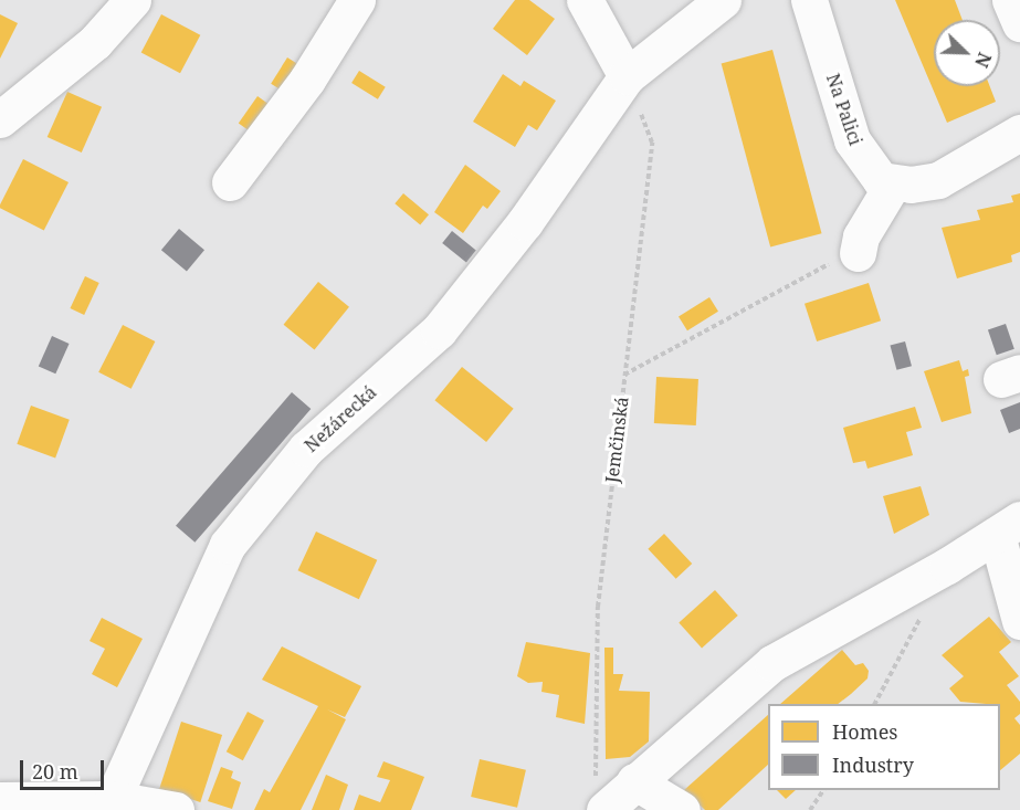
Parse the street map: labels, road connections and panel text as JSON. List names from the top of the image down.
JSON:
{
  "streets": {
    "street": ["Na Palici", "Nežárecká"],
    "path": ["Jemčinská"]
  },
  "crossings": [
    ["Nežárecká", "Jemčinská"]
  ],
  "legend": ["Homes", "Industry"],
  "scale_bar": "20 m",
  "north": "bottom right"
}
